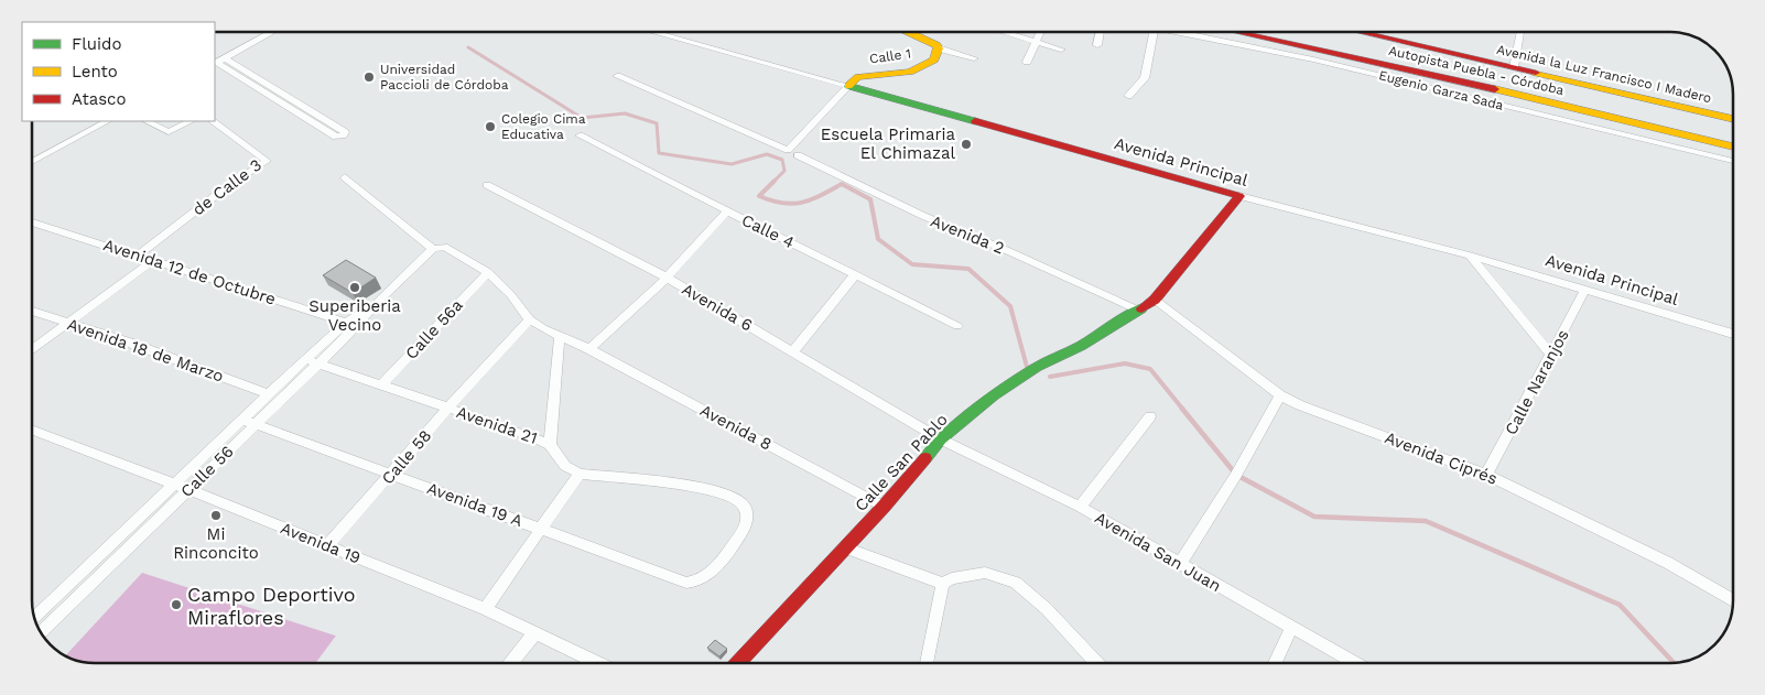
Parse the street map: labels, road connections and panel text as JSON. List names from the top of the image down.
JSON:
{
  "streets": {
    "main road": [
      "Calle 1",
      "Autopista Puebla - Córdoba",
      "Avenida la Luz Francisco I Madero",
      "Avenida Principal",
      "Calle San Pablo"
    ],
    "street": [
      "Eugenio Garza Sada",
      "de Calle 3",
      "Calle 4",
      "Avenida 2",
      "Avenida 12 de Octubre",
      "Avenida 6",
      "Calle 56a",
      "Avenida 18 de Marzo",
      "Calle Naranjos",
      "Avenida 21",
      "Avenida 8",
      "Calle 58",
      "Avenida Ciprés",
      "Calle 56",
      "Avenida 19 A",
      "Avenida 19",
      "Avenida San Juan"
    ]
  },
  "crossings": [
    ["Calle 1", "Avenida Principal"],
    ["Avenida Principal", "Calle Naranjos"],
    ["Avenida Principal", "Calle San Pablo"],
    ["de Calle 3", "Avenida 12 de Octubre"],
    ["Avenida 2", "Calle San Pablo"],
    ["Avenida 12 de Octubre", "Calle 56"],
    ["Avenida 6", "Calle San Pablo"],
    ["Avenida 6", "Avenida San Juan"],
    ["Calle 56a", "Avenida 21"],
    ["Avenida 18 de Marzo", "Calle 56"],
    ["Calle Naranjos", "Avenida Ciprés"],
    ["Avenida 21", "Calle 58"],
    ["Avenida 21", "Calle 56"],
    ["Avenida 21", "Avenida 19 A"],
    ["Avenida 8", "Calle 58"],
    ["Avenida 8", "Calle San Pablo"],
    ["Calle 58", "Avenida 19 A"],
    ["Calle 58", "Avenida 19"],
    ["Avenida Ciprés", "Calle San Pablo"],
    ["Calle San Pablo", "Avenida San Juan"],
    ["Calle 56", "Avenida 19 A"],
    ["Calle 56", "Avenida 19"]
  ],
  "places": [
    "Universidad Paccioli de Córdoba",
    "Colegio Cima Educativa",
    "Escuela Primaria El Chimazal",
    "Superiberia Vecino",
    "Mi Rinconcito",
    "Campo Deportivo Miraflores"
  ],
  "legend": ["Fluido", "Lento", "Atasco"]
}
